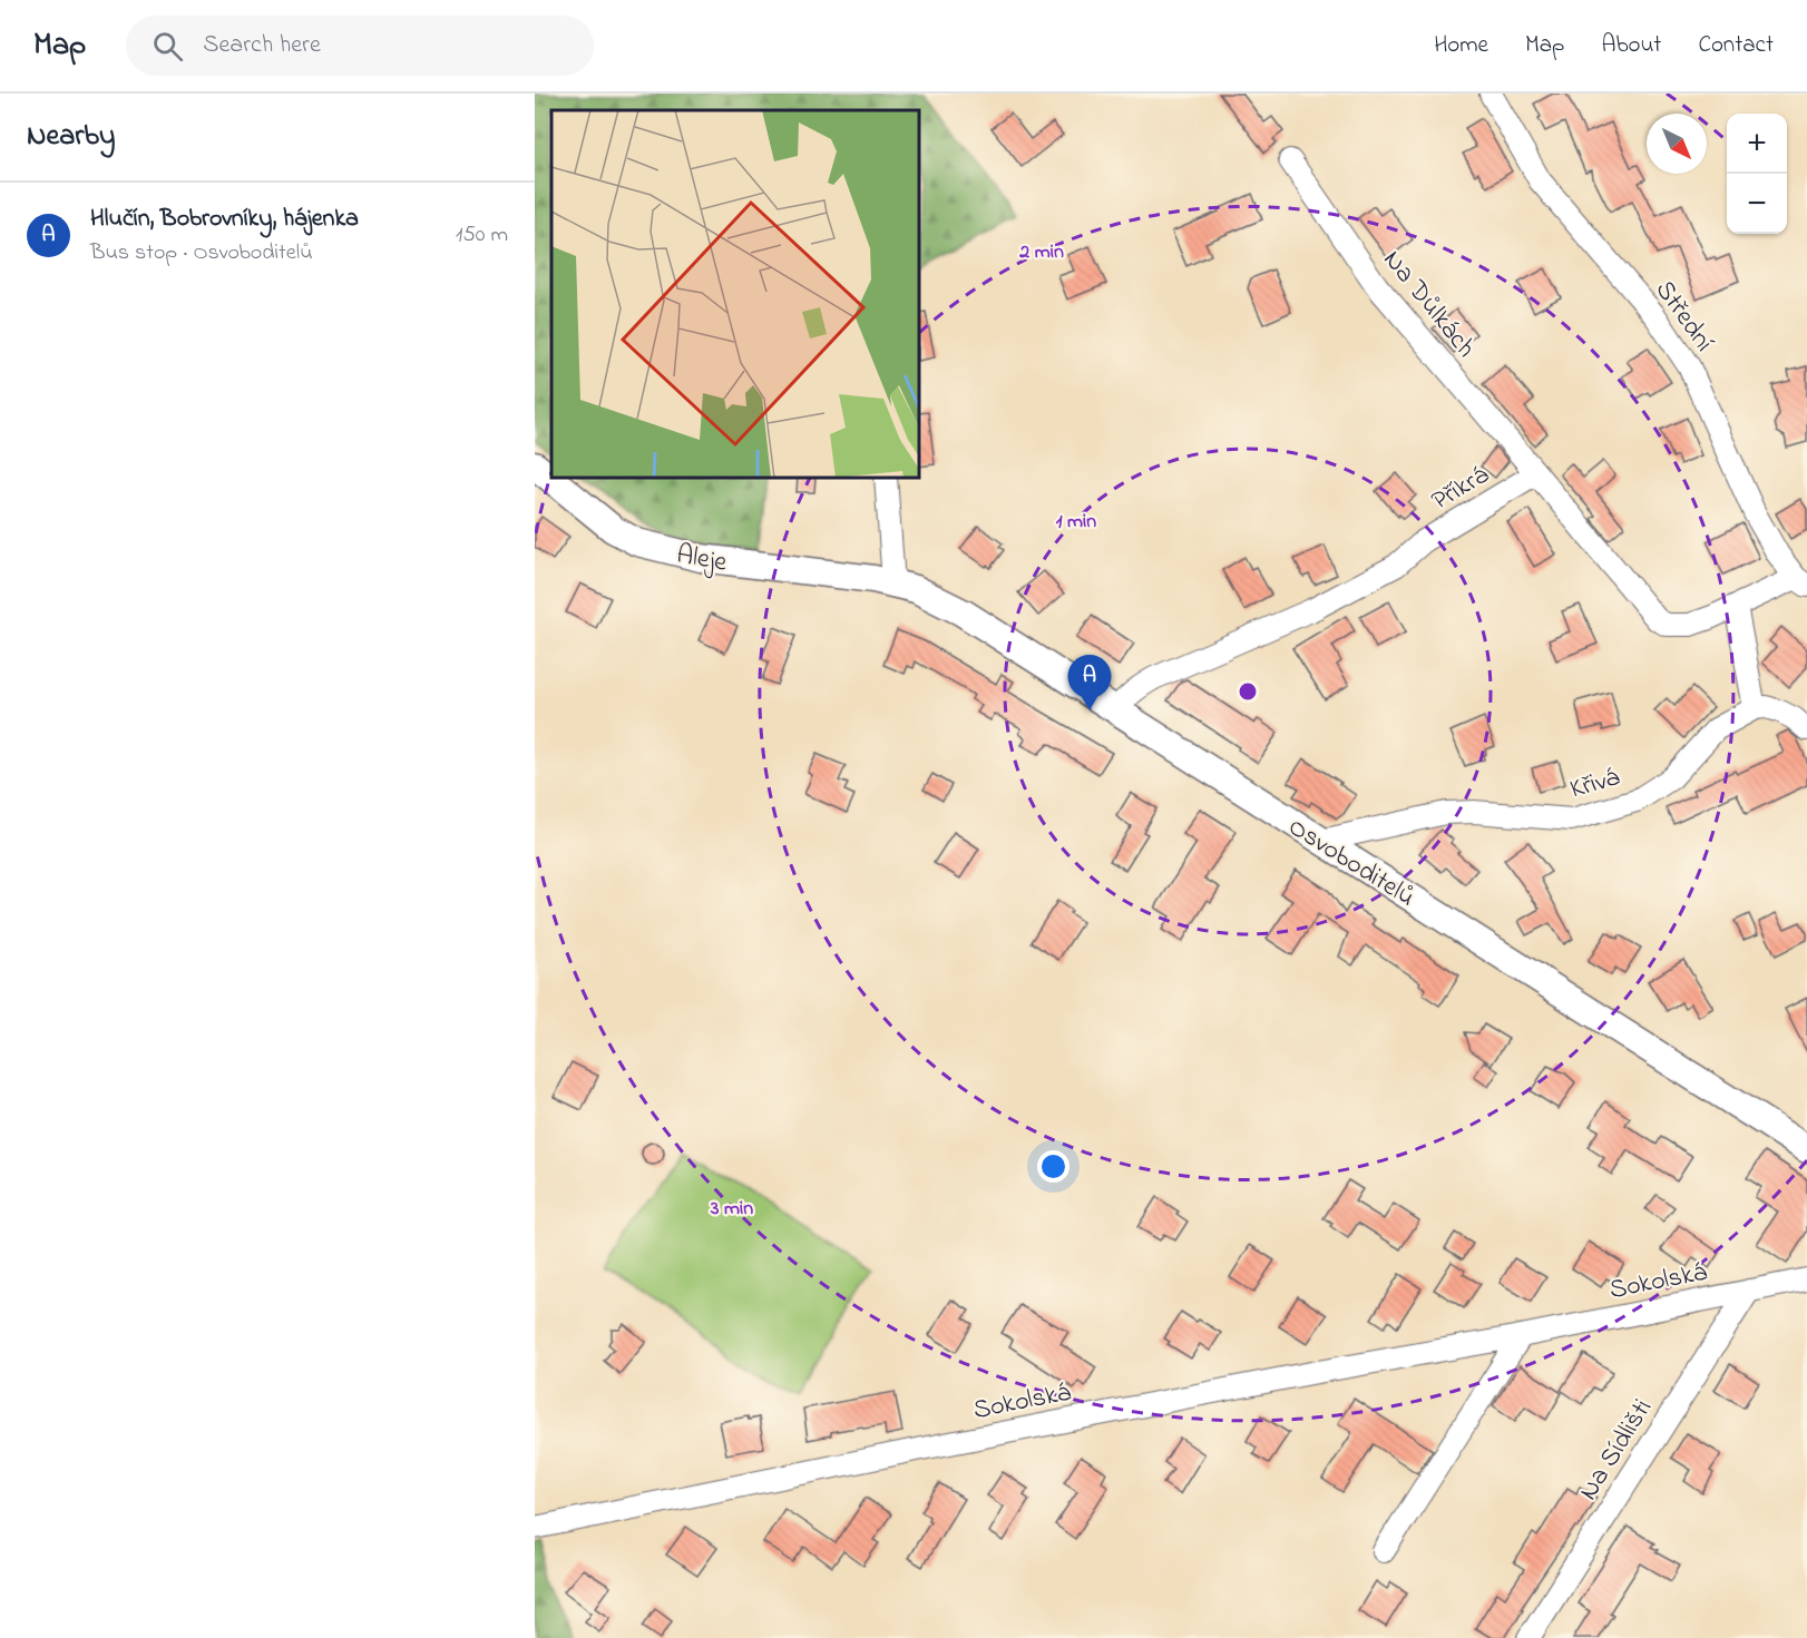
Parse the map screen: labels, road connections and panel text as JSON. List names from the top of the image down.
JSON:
{
  "streets": {
    "street": [
      "Na Důlkách",
      "Střední",
      "Příkrá",
      "Aleje",
      "Křivá",
      "Osvoboditelů",
      "Sokolská",
      "Na Sídlišti"
    ]
  },
  "crossings": [
    ["Na Důlkách", "Příkrá"],
    ["Příkrá", "Osvoboditelů"],
    ["Aleje", "Osvoboditelů"],
    ["Křivá", "Osvoboditelů"],
    ["Sokolská", "Na Sídlišti"]
  ],
  "north": "bottom right",
  "page": {
    "header": "Map",
    "search": "Search here",
    "nav": [
      "Home",
      "Map",
      "About",
      "Contact"
    ],
    "heading": "Nearby",
    "map_buttons": ["+", "−"],
    "list": [
      {
        "mark": "A",
        "name": "Hlučín, Bobrovníky, hájenka",
        "note": "Bus stop · Osvoboditelů",
        "value": "150 m"
      }
    ],
    "pins": "A"
  },
  "rings": ["2 min", "1 min", "3 min"]
}
